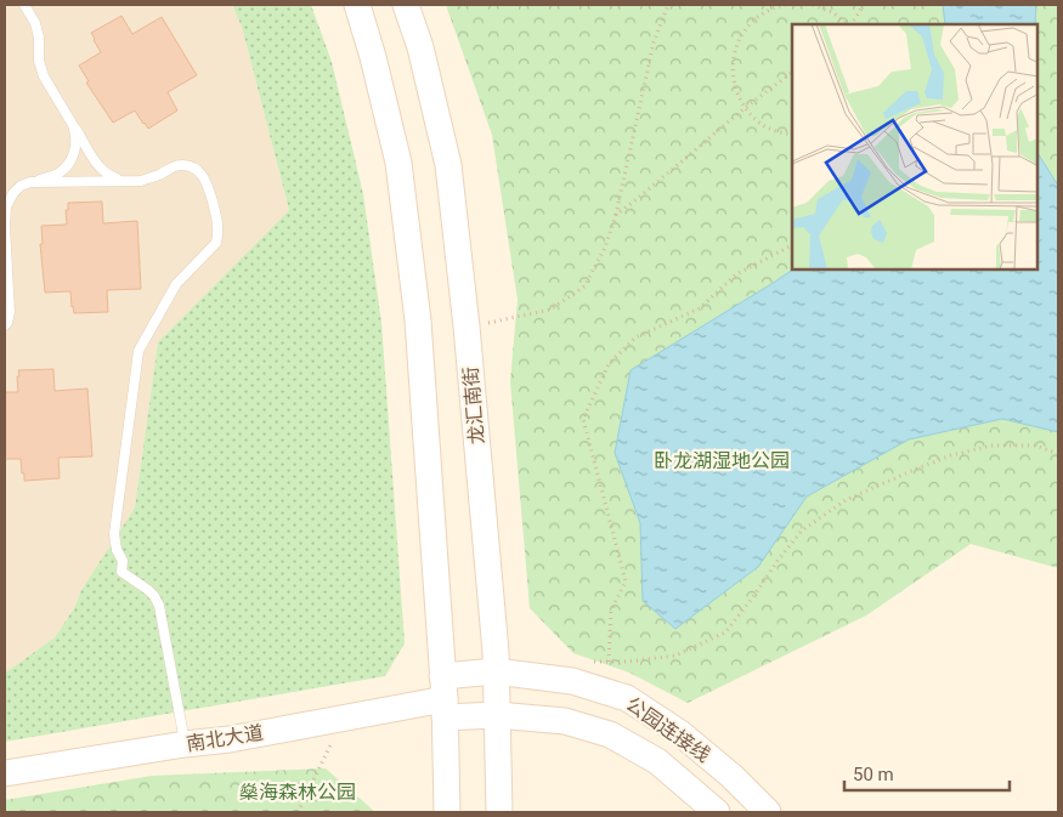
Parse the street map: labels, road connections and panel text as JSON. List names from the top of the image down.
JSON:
{
  "streets": {
    "main road": ["龙汇南街", "公园连接线", "南北大道"]
  },
  "crossings": [
    ["龙汇南街", "公园连接线"],
    ["公园连接线", "南北大道"]
  ],
  "parks": ["卧龙湖湿地公园", "燊海森林公园"],
  "scale_bar": "50 m"
}
